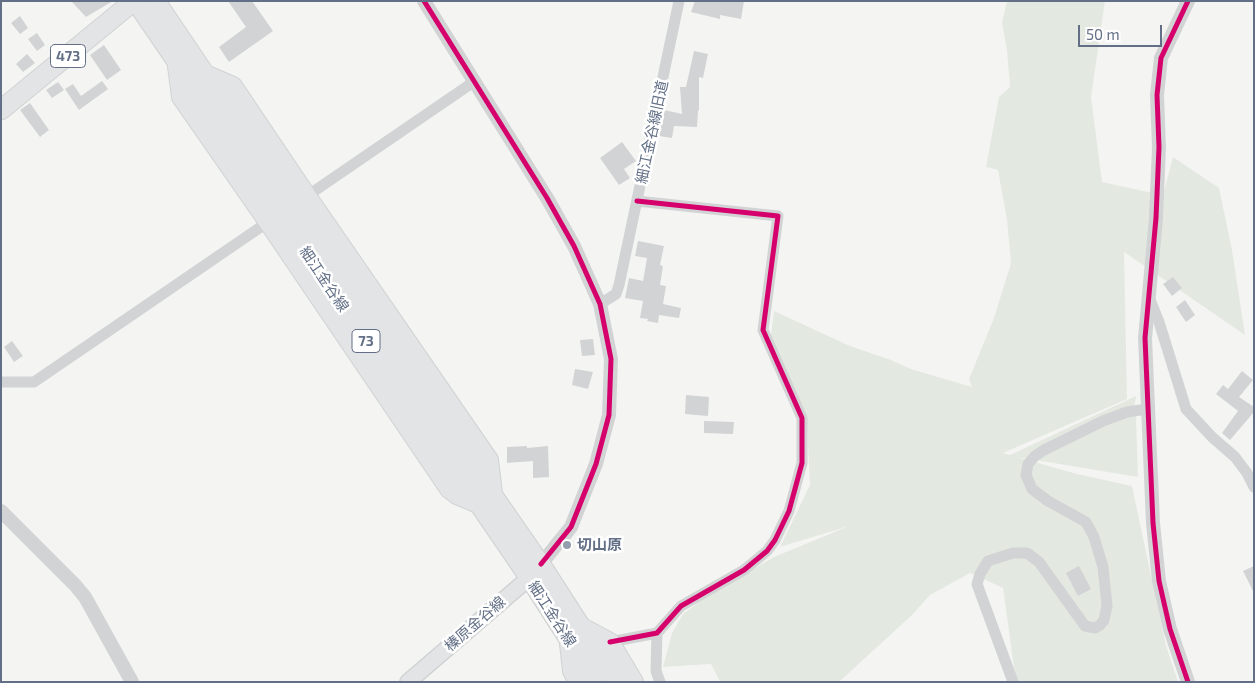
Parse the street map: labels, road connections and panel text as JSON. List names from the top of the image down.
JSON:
{
  "streets": {
    "highway": ["473"],
    "main road": ["細江金谷線", "73", "榛原金谷線"],
    "street": ["細江金谷線旧道"]
  },
  "crossings": [
    ["473", "細江金谷線"],
    ["細江金谷線", "73"],
    ["細江金谷線", "榛原金谷線"]
  ],
  "places": ["切山原"],
  "scale_bar": "50 m"
}
